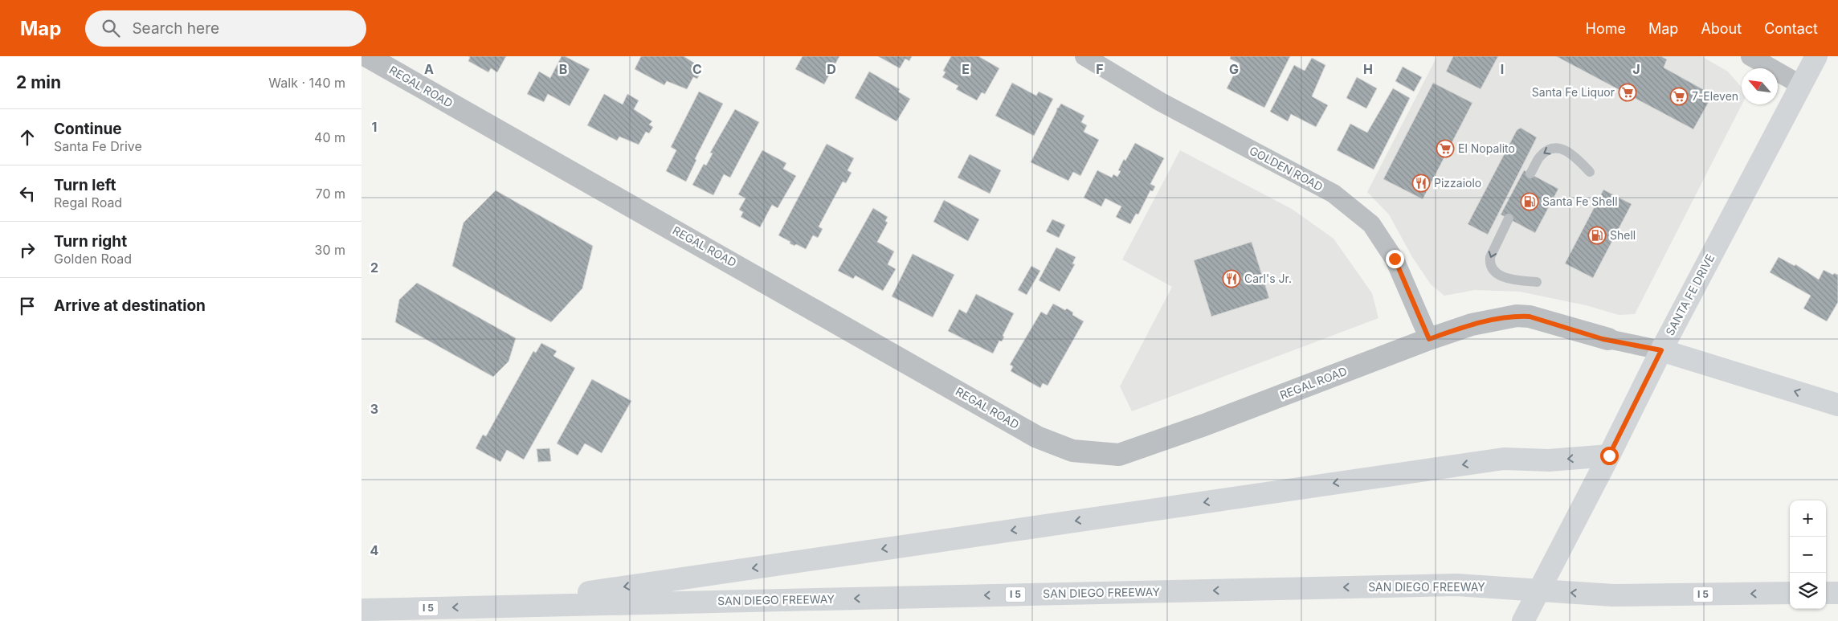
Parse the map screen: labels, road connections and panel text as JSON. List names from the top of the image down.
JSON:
{
  "streets": {
    "main road": ["SANTA FE DRIVE", "SAN DIEGO FREEWAY", "I 5"],
    "street": ["REGAL ROAD", "GOLDEN ROAD"]
  },
  "crossings": [
    ["REGAL ROAD", "GOLDEN ROAD"],
    ["REGAL ROAD", "SANTA FE DRIVE"]
  ],
  "places": {
    "supermarket": ["Santa Fe Liquor", "7-Eleven", "El Nopalito"],
    "restaurant": ["Pizzaiolo", "Carl's Jr."],
    "fuel station": ["Santa Fe Shell", "Shell"]
  },
  "north": "top left",
  "page": {
    "header": "Map",
    "search": "Search here",
    "nav": [
      "Home",
      "Map",
      "About",
      "Contact"
    ],
    "heading": ["2 min", "Walk · 140 m"],
    "list": [
      ["Continue", "Santa Fe Drive", "40 m"],
      ["Turn left", "Regal Road", "70 m"],
      ["Turn right", "Golden Road", "30 m"],
      "Arrive at destination"
    ],
    "map_buttons": ["+", "−"]
  },
  "grid": {
    "columns": [
      "A",
      "B",
      "C",
      "D",
      "E",
      "F",
      "G",
      "H",
      "I",
      "J"
    ],
    "rows": [
      "1",
      "2",
      "3",
      "4"
    ]
  }
}
